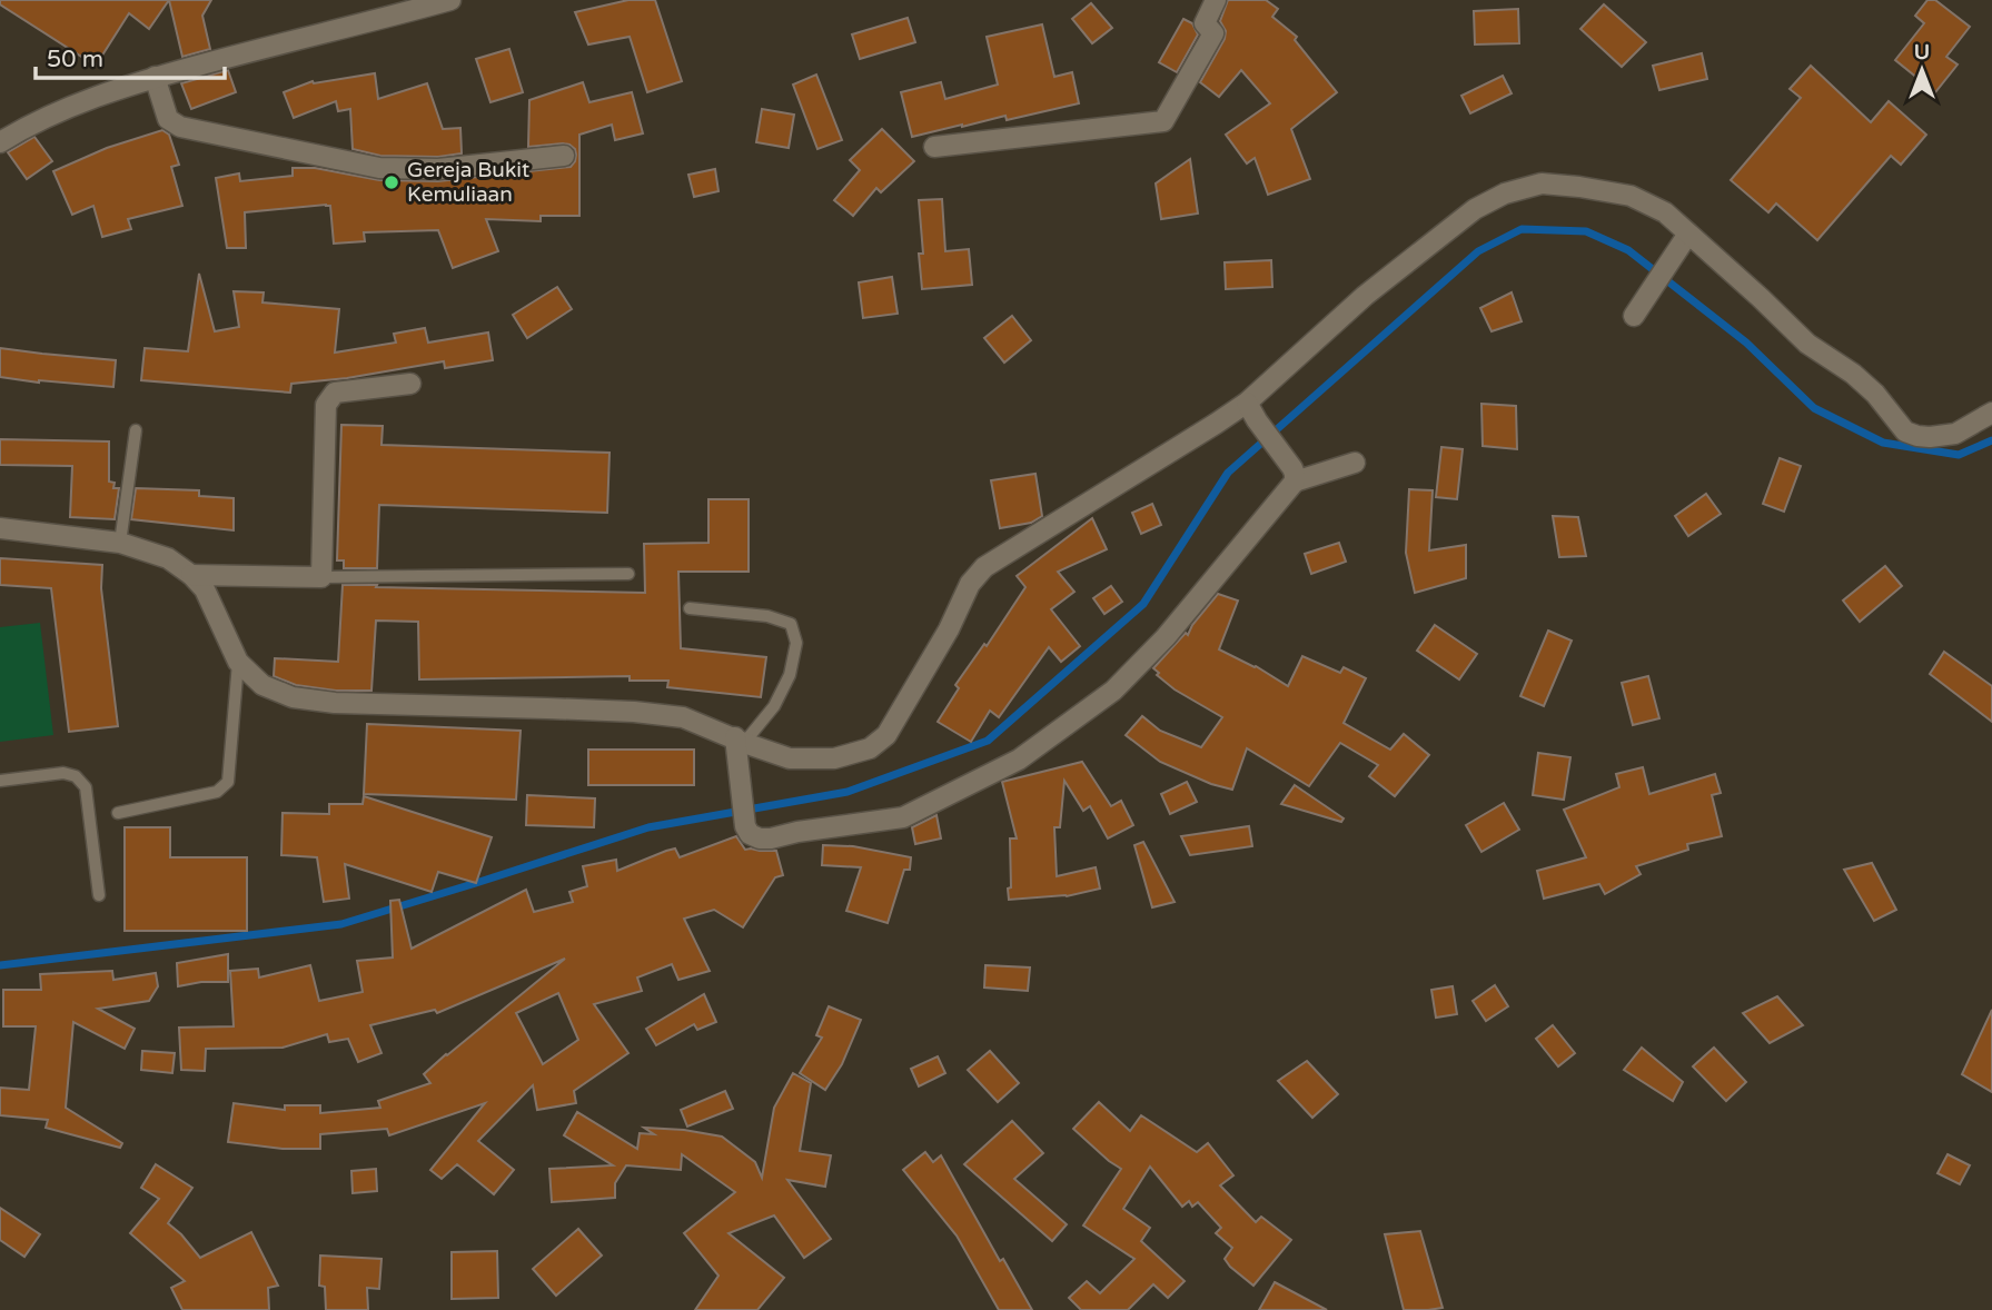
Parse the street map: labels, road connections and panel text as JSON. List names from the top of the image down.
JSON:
{
  "places": ["Gereja Bukit Kemuliaan"],
  "scale_bar": "50 m",
  "north": "top"
}
